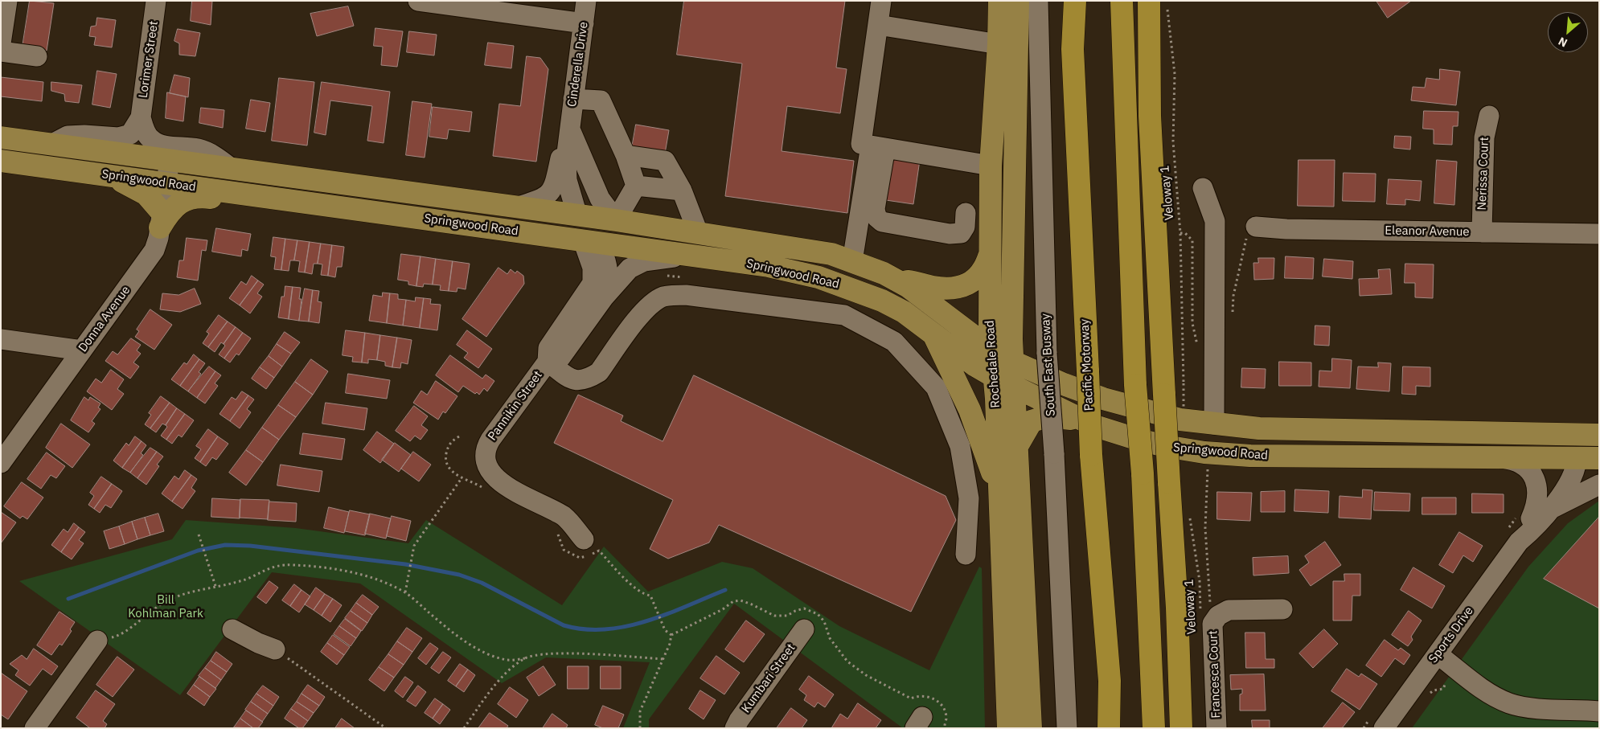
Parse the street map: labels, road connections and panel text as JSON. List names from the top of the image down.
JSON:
{
  "streets": {
    "highway": ["Pacific Motorway"],
    "main road": ["Springwood Road", "Rochedale Road", "Sports Drive"],
    "street": [
      "Lorimer Street",
      "Cinderella Drive",
      "Nerissa Court",
      "Eleanor Avenue",
      "Donna Avenue",
      "South East Busway",
      "Pannikin Street",
      "Francesca Court",
      "Kumbari Street"
    ],
    "path": ["Veloway 1"]
  },
  "crossings": [
    ["Lorimer Street", "Springwood Road"],
    ["Nerissa Court", "Eleanor Avenue"],
    ["Springwood Road", "Donna Avenue"],
    ["Springwood Road", "Rochedale Road"],
    ["Springwood Road", "Pannikin Street"],
    ["Springwood Road", "Sports Drive"],
    ["Veloway 1", "Francesca Court"]
  ],
  "parks": ["Bill Kohlman Park"],
  "north": "bottom left"
}
